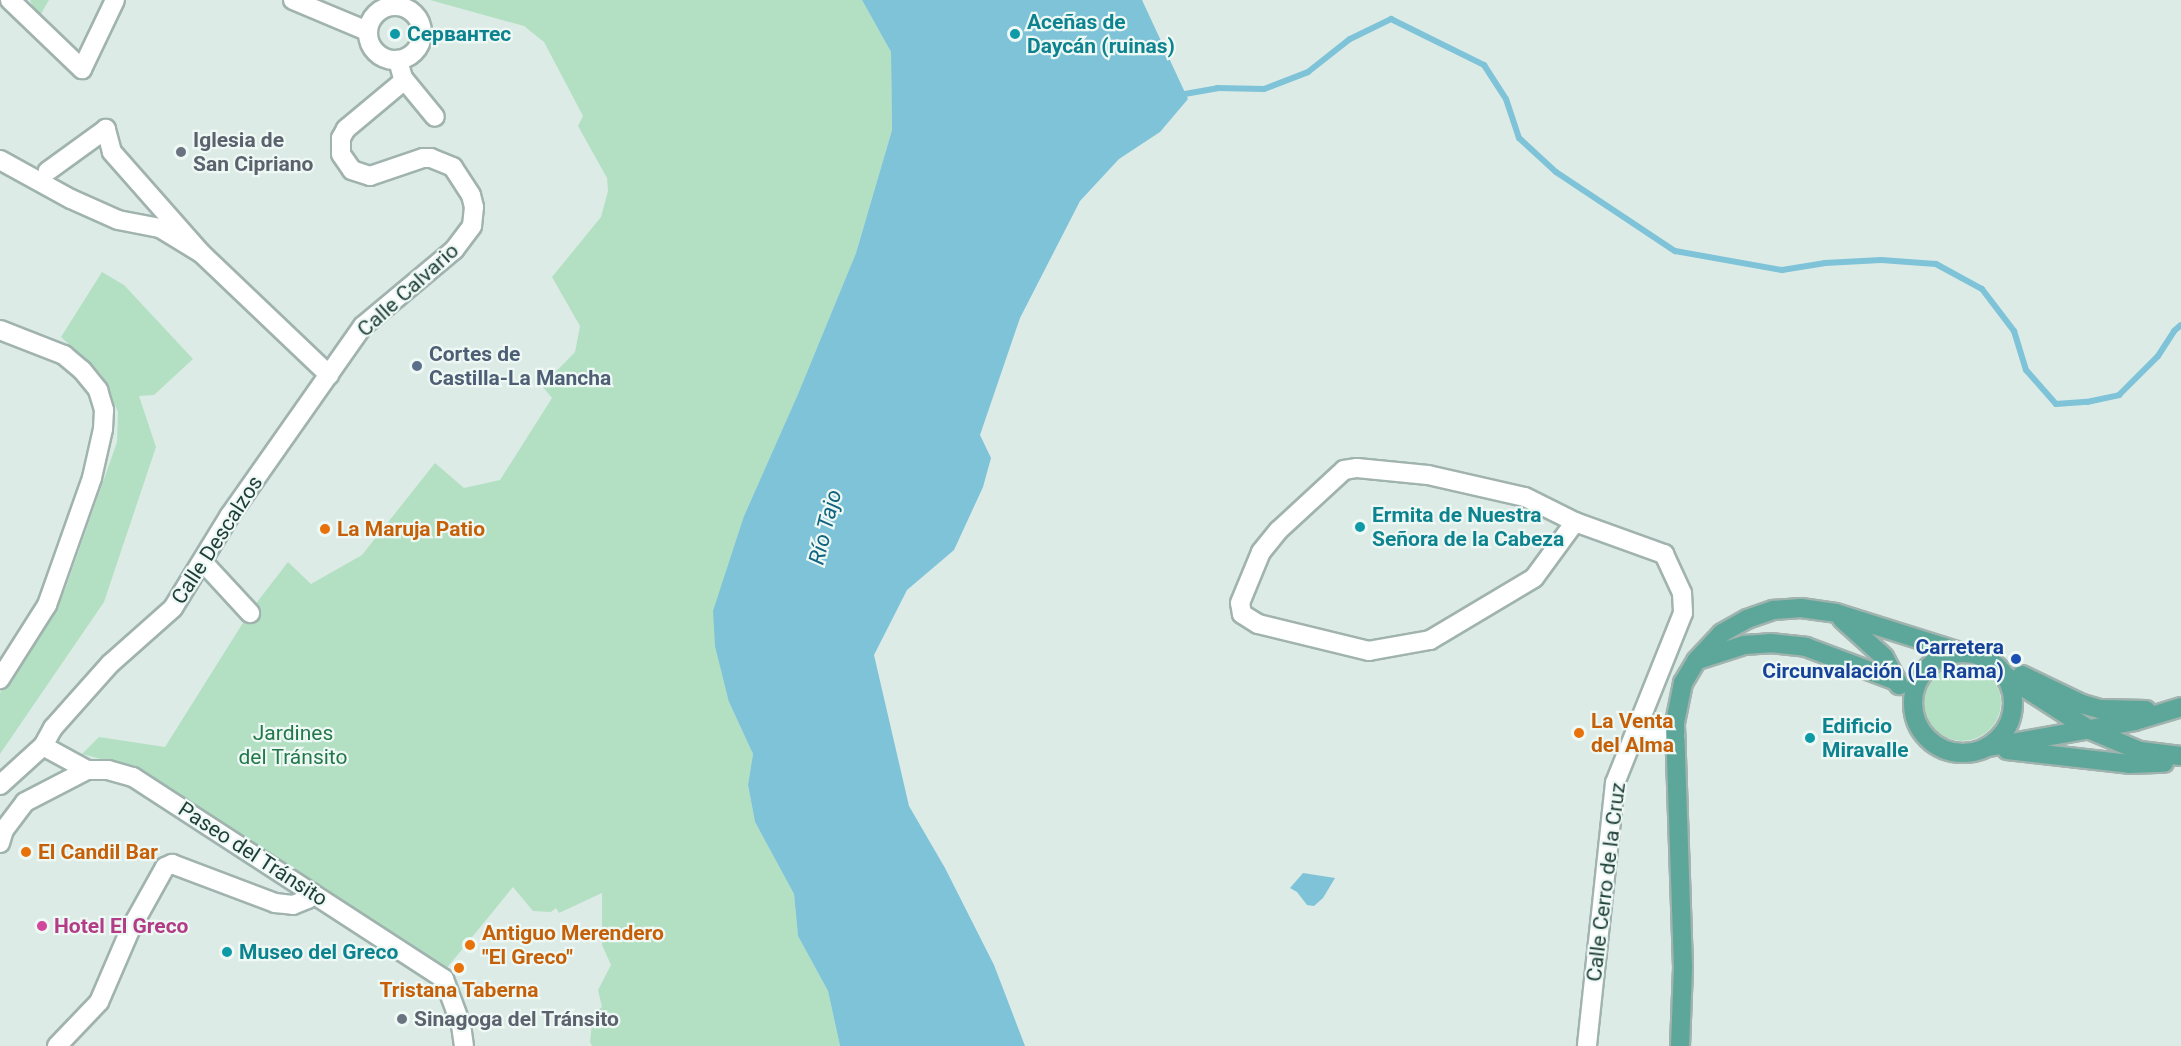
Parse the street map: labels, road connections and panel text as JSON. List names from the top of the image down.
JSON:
{
  "streets": {
    "street": [
      "Calle Calvario",
      "Calle Descalzos",
      "Paseo del Tránsito",
      "Calle Cerro de la Cruz"
    ]
  },
  "crossings": [
    ["Calle Calvario", "Calle Descalzos"],
    ["Calle Descalzos", "Paseo del Tránsito"]
  ],
  "water": ["Río Tajo"],
  "parks": ["Jardines del Tránsito"],
  "places": [
    "Сервантес",
    "Aceñas de Daycán (ruinas)",
    "Iglesia de San Cipriano",
    "Cortes de Castilla-La Mancha",
    "Ermita de Nuestra Señora de la Cabeza",
    "La Maruja Patio",
    "Carretera Circunvalación (La Rama)",
    "La Venta del Alma",
    "Edificio Miravalle",
    "El Candil Bar",
    "Hotel El Greco",
    "Antiguo Merendero \"El Greco\"",
    "Museo del Greco",
    "Tristana Taberna",
    "Sinagoga del Tránsito"
  ]
}
